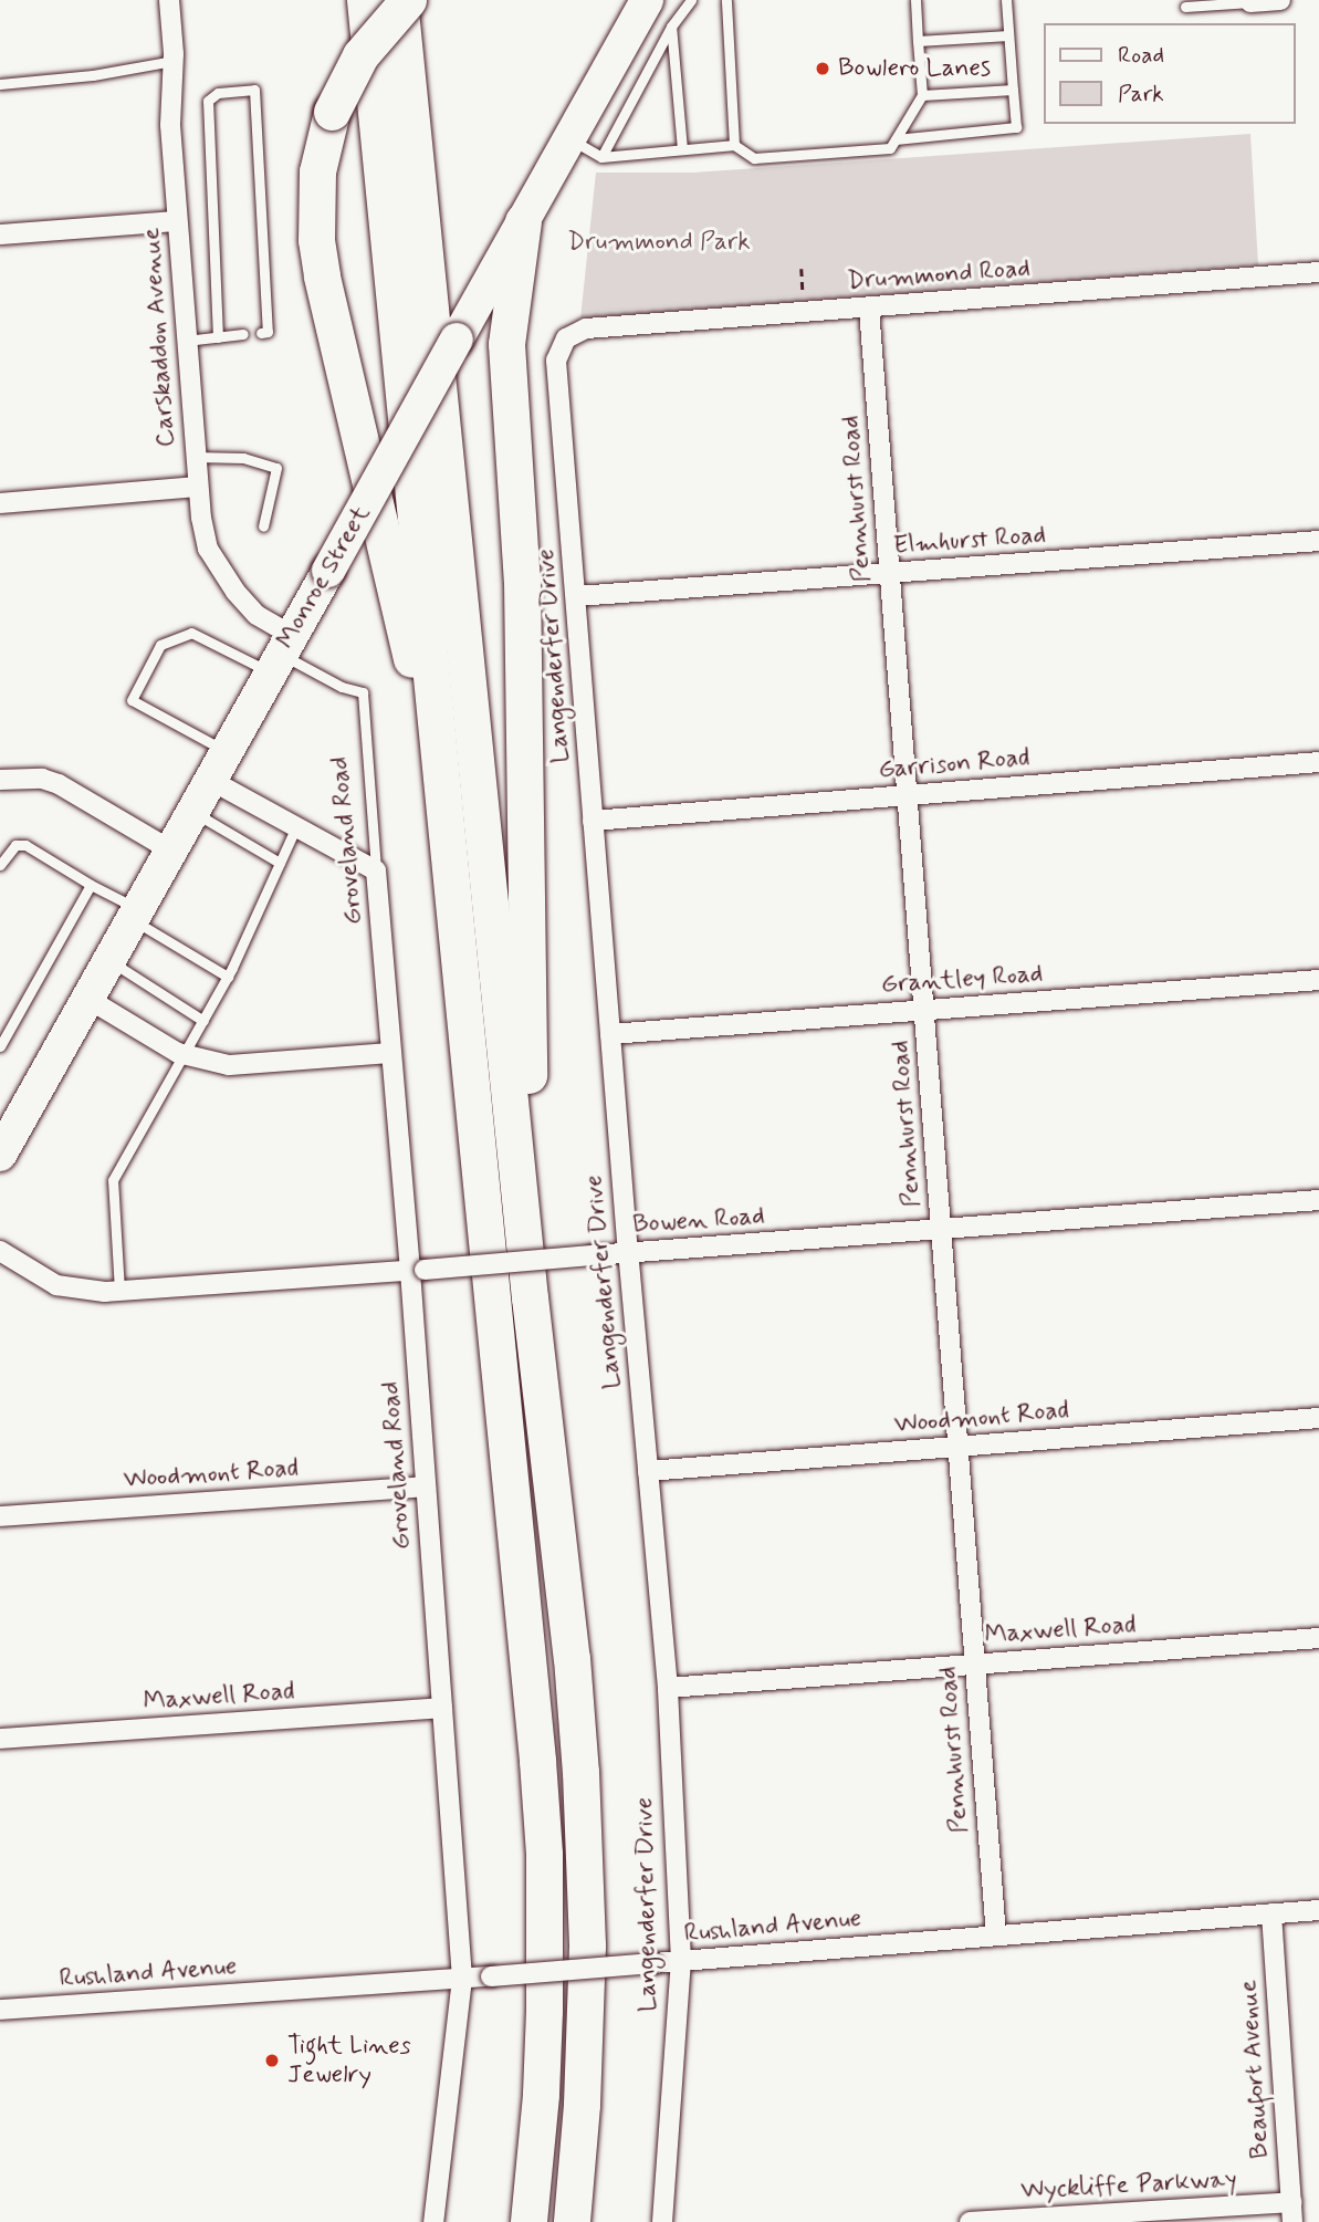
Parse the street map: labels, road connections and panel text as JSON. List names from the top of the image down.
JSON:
{
  "streets": {
    "main road": ["Monroe Street"],
    "street": [
      "Drummond Road",
      "Carskaddon Avenue",
      "Pennhurst Road",
      "Elmhurst Road",
      "Langenderfer Drive",
      "Garrison Road",
      "Groveland Road",
      "Grantley Road",
      "Bowen Road",
      "Woodmont Road",
      "Maxwell Road",
      "Rushland Avenue",
      "Beaufort Avenue",
      "Wyckliffe Parkway"
    ]
  },
  "crossings": [
    ["Drummond Road", "Pennhurst Road"],
    ["Drummond Road", "Langenderfer Drive"],
    ["Carskaddon Avenue", "Monroe Street"],
    ["Carskaddon Avenue", "Groveland Road"],
    ["Pennhurst Road", "Elmhurst Road"],
    ["Pennhurst Road", "Garrison Road"],
    ["Pennhurst Road", "Grantley Road"],
    ["Pennhurst Road", "Bowen Road"],
    ["Pennhurst Road", "Woodmont Road"],
    ["Pennhurst Road", "Maxwell Road"],
    ["Pennhurst Road", "Rushland Avenue"],
    ["Elmhurst Road", "Langenderfer Drive"],
    ["Monroe Street", "Groveland Road"],
    ["Langenderfer Drive", "Garrison Road"],
    ["Langenderfer Drive", "Grantley Road"],
    ["Langenderfer Drive", "Bowen Road"],
    ["Langenderfer Drive", "Woodmont Road"],
    ["Langenderfer Drive", "Maxwell Road"],
    ["Langenderfer Drive", "Rushland Avenue"],
    ["Groveland Road", "Bowen Road"],
    ["Groveland Road", "Woodmont Road"],
    ["Groveland Road", "Maxwell Road"],
    ["Groveland Road", "Rushland Avenue"],
    ["Rushland Avenue", "Beaufort Avenue"],
    ["Beaufort Avenue", "Wyckliffe Parkway"]
  ],
  "parks": ["Drummond Park"],
  "places": ["Bowlero Lanes", "Tight Lines Jewelry"],
  "legend": ["Road", "Park"]
}
